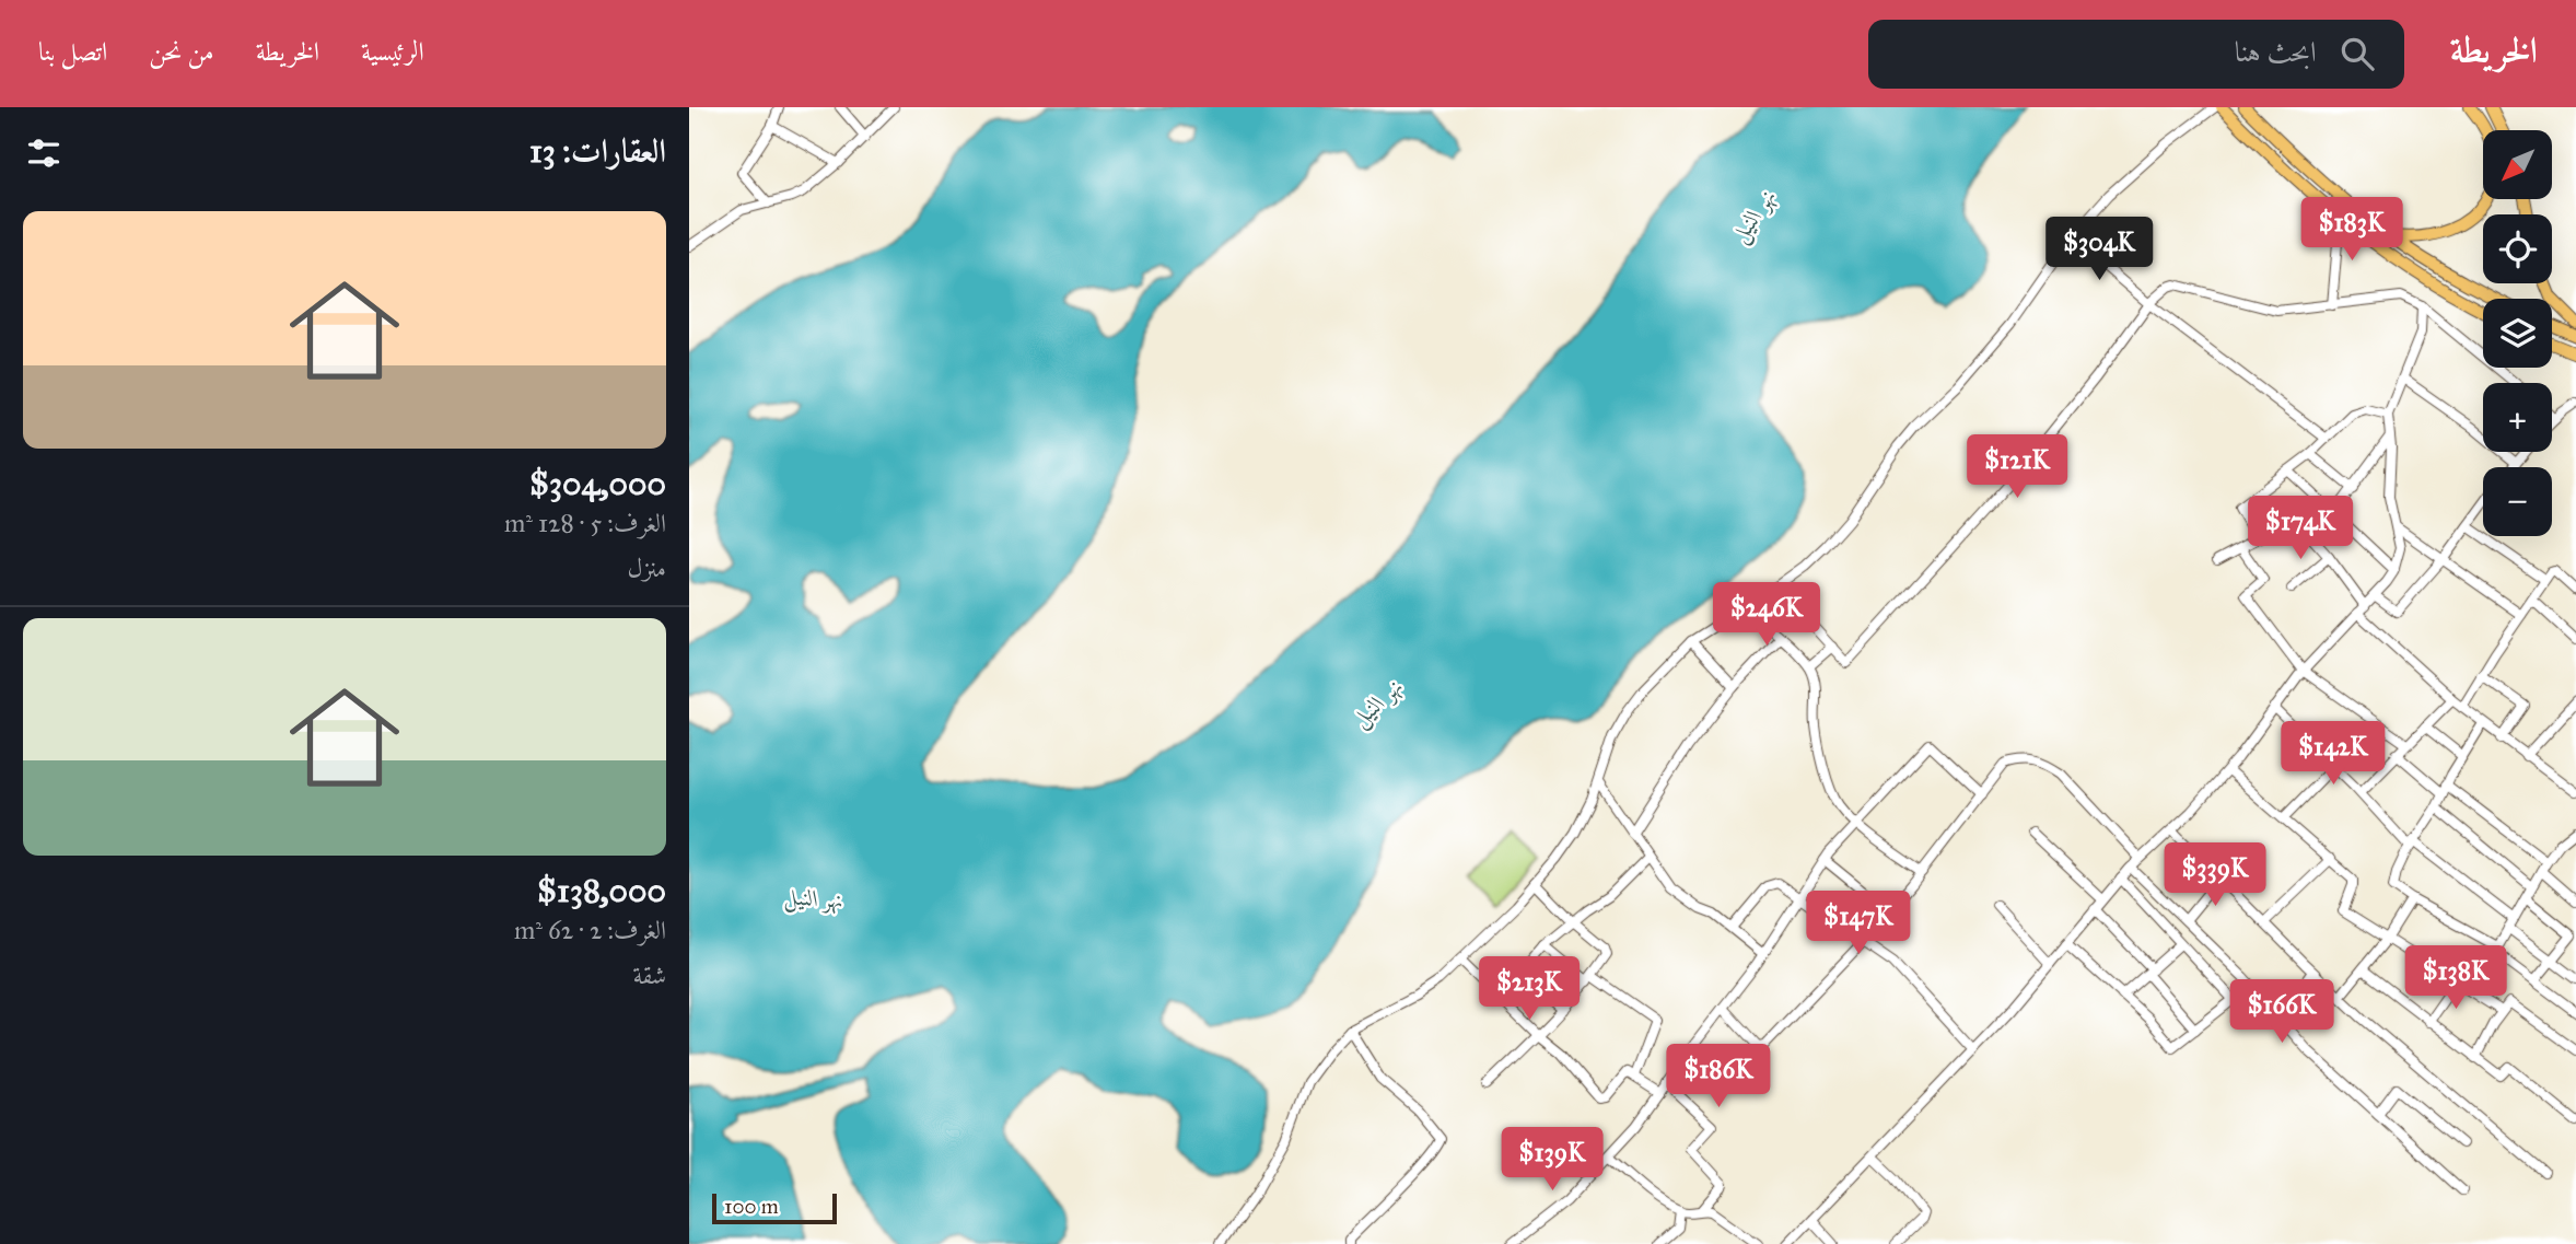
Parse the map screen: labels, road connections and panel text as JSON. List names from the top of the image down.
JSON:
{
  "water": ["نهر النيل"],
  "scale_bar": "100 m",
  "north": "bottom left",
  "page": {
    "header": "الخريطة",
    "search": "ابحث هنا",
    "nav": [
      "الرئيسية",
      "الخريطة",
      "من نحن",
      "اتصل بنا"
    ],
    "heading": "العقارات: 13",
    "map_buttons": ["+", "−"],
    "price": [
      "$183K",
      "$304K",
      "$121K",
      "$174K",
      "$246K",
      "$142K",
      "$339K",
      "$147K",
      "$138K",
      "$213K",
      "$166K",
      "$186K",
      "$139K"
    ],
    "list": [
      {
        "name": "$304,000",
        "note": "الغرف: 5 · 128 m² · منزل"
      },
      {
        "name": "$138,000",
        "note": "الغرف: 2 · 62 m² · شقة"
      }
    ],
    "scale": "100 m"
  }
}
